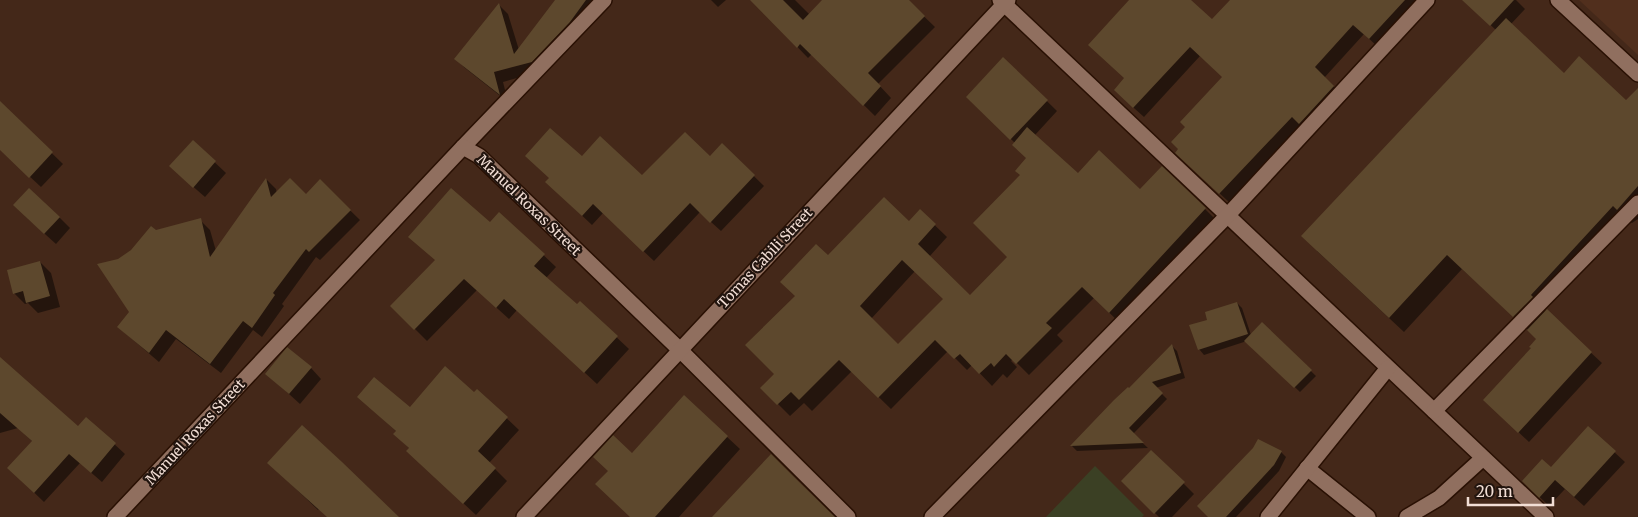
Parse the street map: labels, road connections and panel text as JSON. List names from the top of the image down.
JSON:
{
  "streets": {
    "street": ["Manuel Roxas Street", "Tomas Cabili Street"]
  },
  "crossings": [
    ["Manuel Roxas Street", "Tomas Cabili Street"]
  ],
  "scale_bar": "20 m"
}
